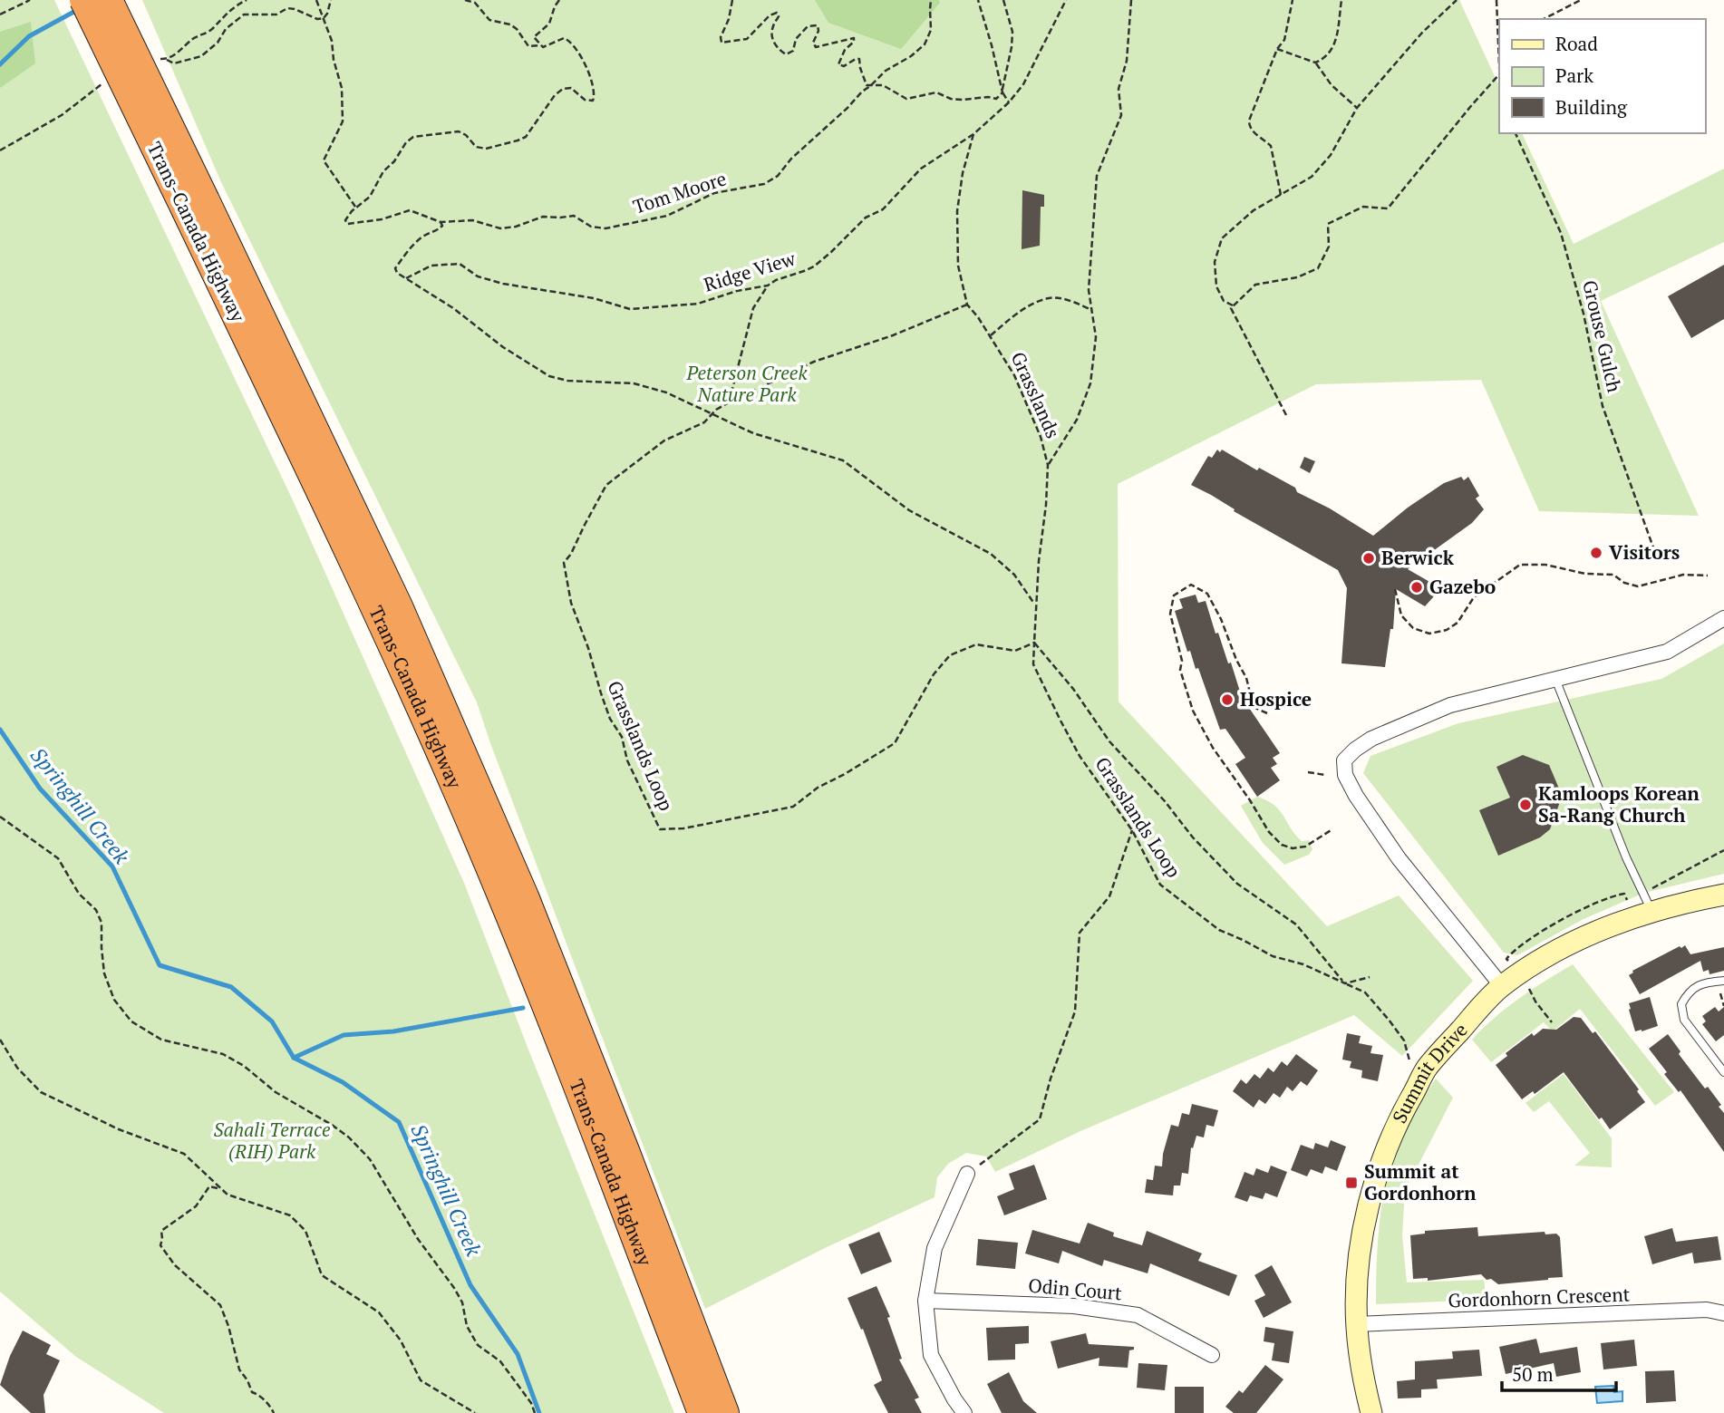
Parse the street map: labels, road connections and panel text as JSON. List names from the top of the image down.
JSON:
{
  "streets": {
    "highway": ["Trans-Canada Highway"],
    "main road": ["Summit Drive"],
    "street": ["Odin Court", "Gordonhorn Crescent"],
    "path": [
      "Tom Moore",
      "Ridge View",
      "Grouse Gulch",
      "Grasslands",
      "Grasslands Loop"
    ]
  },
  "crossings": [
    ["Ridge View", "Grasslands"],
    ["Grasslands", "Grasslands Loop"],
    ["Summit Drive", "Gordonhorn Crescent"]
  ],
  "water": ["Springhill Creek"],
  "parks": ["Peterson Creek Nature Park", "Sahali Terrace (RIH) Park"],
  "places": {
    "other": [
      "Visitors",
      "Berwick",
      "Gazebo",
      "Hospice",
      "Kamloops Korean Sa-Rang Church"
    ],
    "transit": ["Summit at Gordonhorn"]
  },
  "legend": ["Road", "Park", "Building"],
  "scale_bar": "50 m"
}
